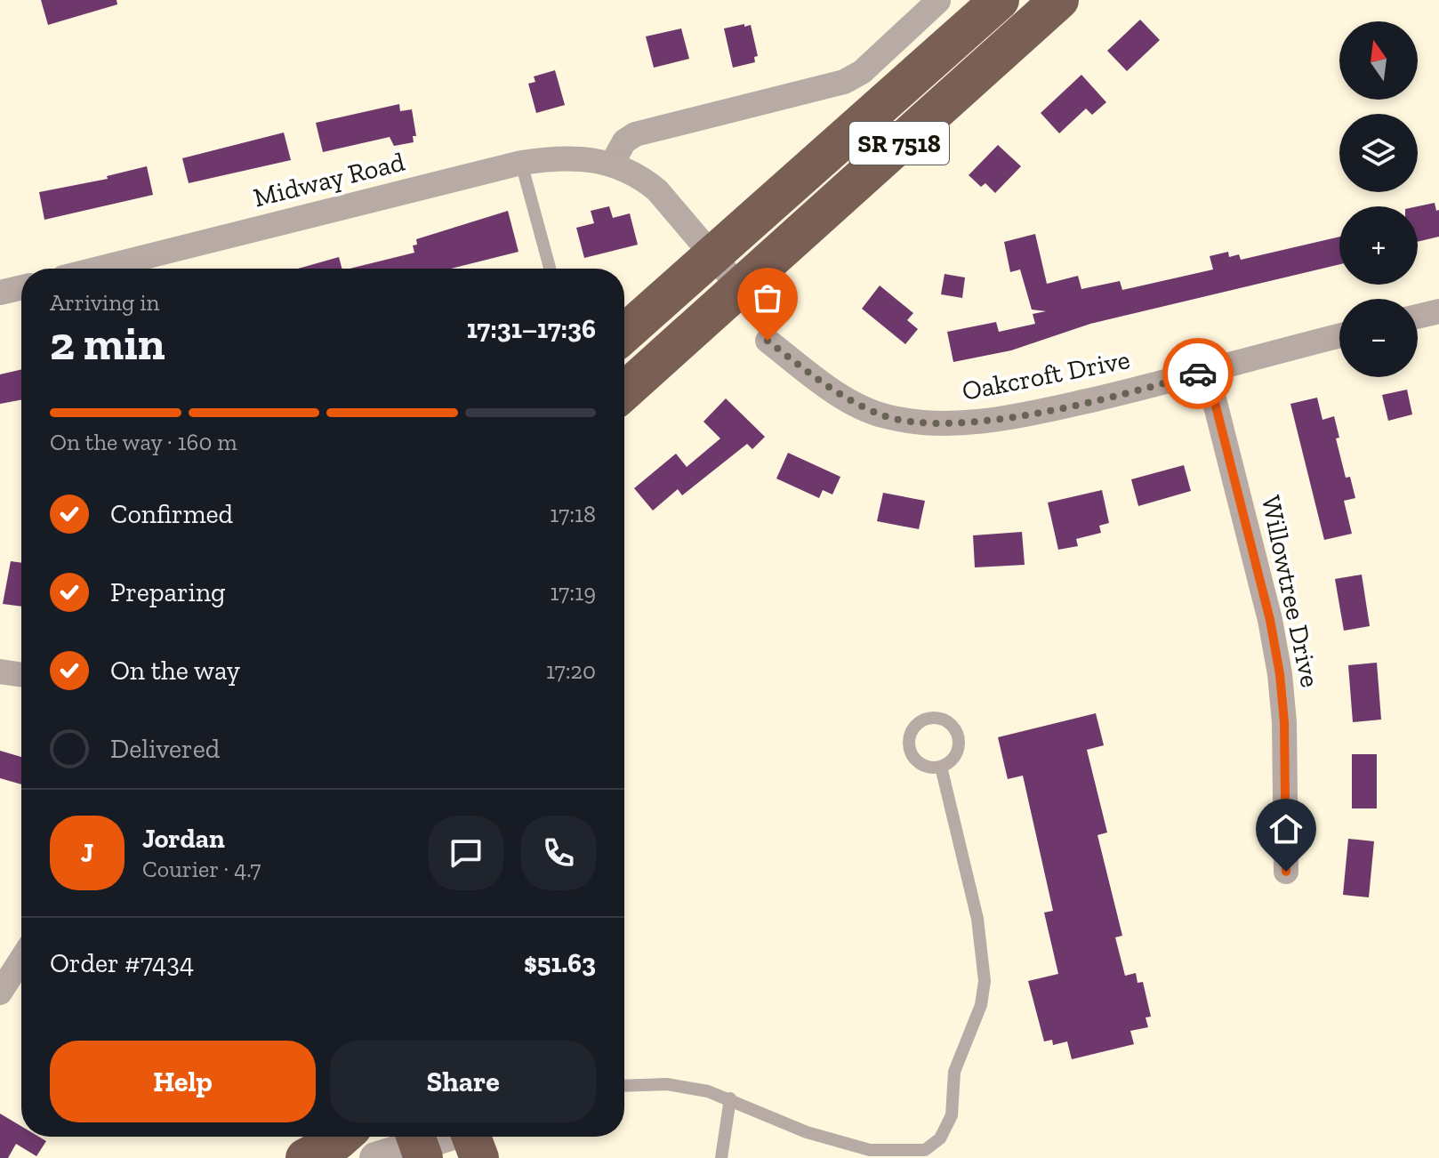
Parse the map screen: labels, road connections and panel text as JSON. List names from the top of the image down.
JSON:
{
  "streets": {
    "highway": ["SR 7518"],
    "street": ["Midway Road", "Oakcroft Drive", "Willowtree Drive"]
  },
  "crossings": [
    ["SR 7518", "Midway Road"],
    ["Oakcroft Drive", "Willowtree Drive"]
  ],
  "north": "top",
  "page": {
    "map_buttons": ["+", "−"],
    "heading": ["2 min", "Arriving in", "17:31–17:36"],
    "panel": [
      "Jordan",
      "Courier · 4.7",
      "Order #7434",
      "$51.63"
    ],
    "bar": "On the way · 160 m",
    "list": [
      ["Confirmed", "17:18"],
      ["Preparing", "17:19"],
      ["On the way", "17:20"],
      "Delivered"
    ],
    "round": "J",
    "buttons": ["Help", "Share"]
  }
}
